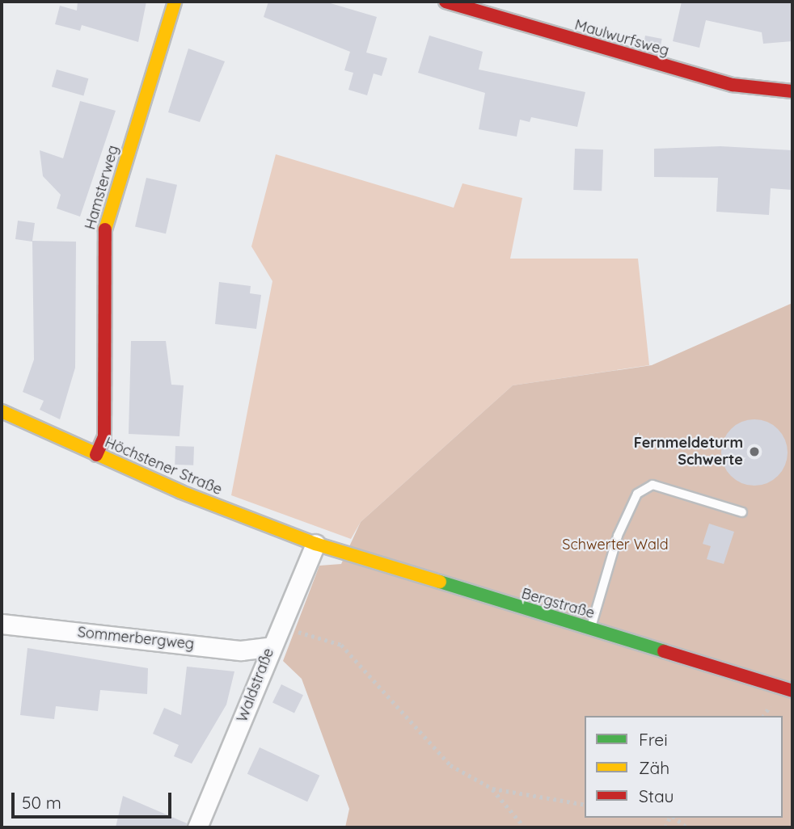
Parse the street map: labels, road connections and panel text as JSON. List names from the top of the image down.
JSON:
{
  "streets": {
    "main road": [
      "Maulwurfsweg",
      "Hamsterweg",
      "Höchstener Straße",
      "Bergstraße"
    ],
    "street": ["Sommerbergweg", "Waldstraße"]
  },
  "crossings": [
    ["Hamsterweg", "Höchstener Straße"],
    ["Höchstener Straße", "Bergstraße"],
    ["Höchstener Straße", "Waldstraße"],
    ["Bergstraße", "Waldstraße"],
    ["Sommerbergweg", "Waldstraße"]
  ],
  "parks": ["Schwerter Wald"],
  "places": ["Fernmeldeturm Schwerte"],
  "legend": ["Frei", "Zäh", "Stau"],
  "scale_bar": "50 m"
}
